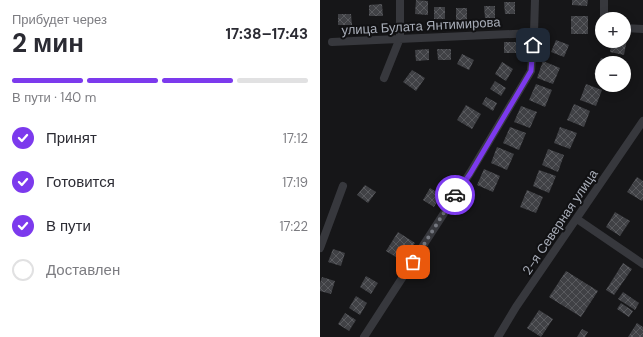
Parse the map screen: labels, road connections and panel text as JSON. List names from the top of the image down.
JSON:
{
  "streets": {
    "street": ["улица Булата Янтимирова", "2-я Северная улица"]
  },
  "page": {
    "heading": ["2 мин", "Прибудет через", "17:38–17:43"],
    "map_buttons": ["+", "−"],
    "bar": "В пути · 140 m",
    "list": [
      ["Принят", "17:12"],
      ["Готовится", "17:19"],
      ["В пути", "17:22"],
      "Доставлен"
    ]
  }
}
